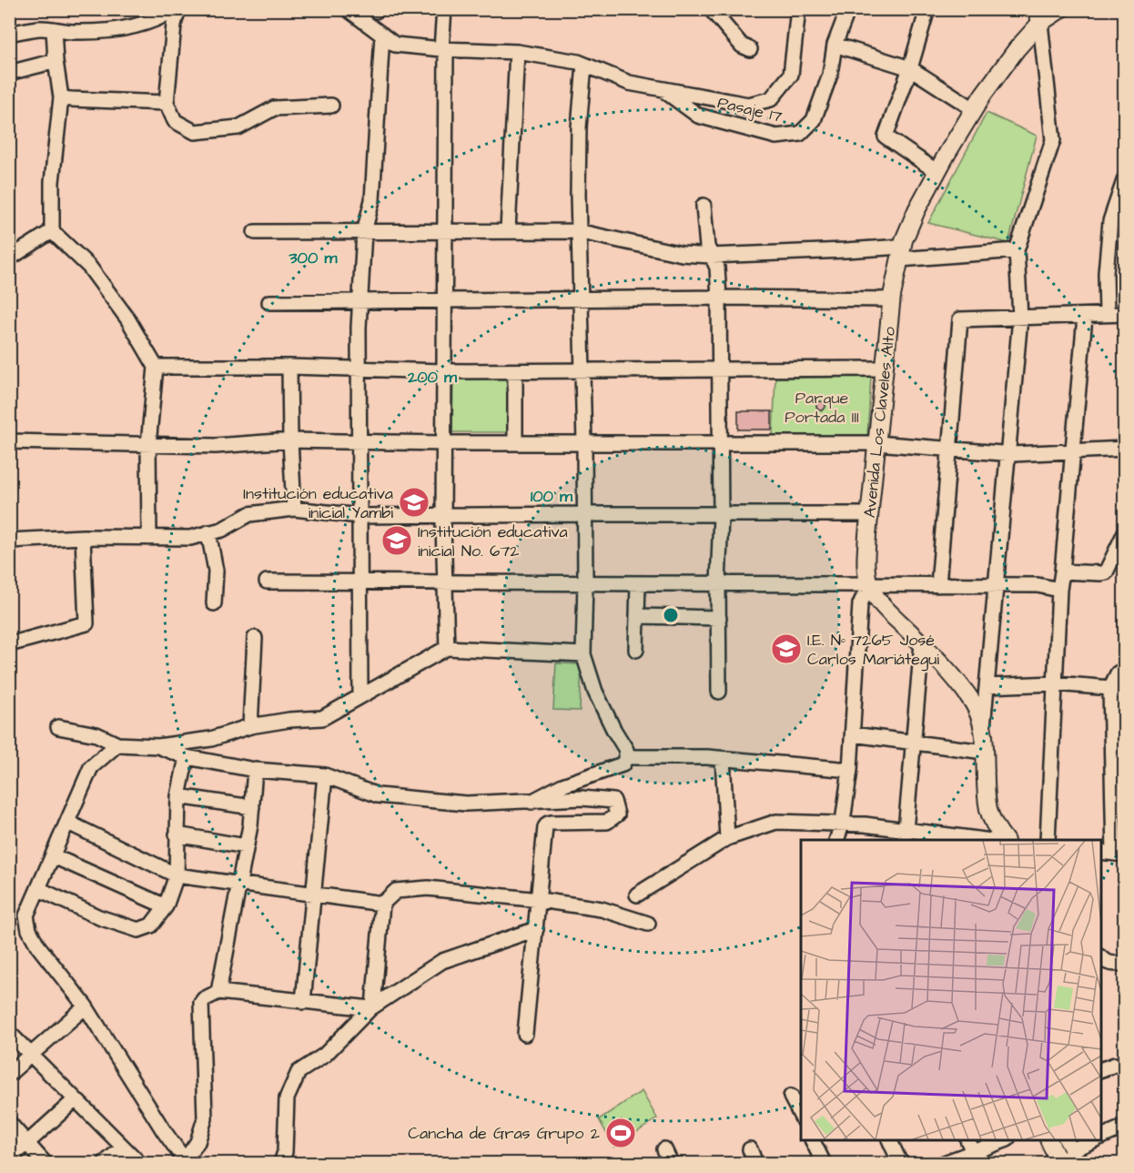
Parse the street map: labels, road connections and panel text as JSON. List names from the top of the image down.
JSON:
{
  "streets": {
    "street": ["Pasaje 17", "Avenida Los Claveles Alto"]
  },
  "parks": ["Parque Portada III"],
  "places": {
    "school or university": ["Institución educativa inicial Yambi", "Institución educativa inicial No. 672", "I.E. Nº 7265 José Carlos Mariátegui"],
    "sports": ["Cancha de Gras Grupo 2"]
  },
  "rings": ["300 m", "200 m", "100 m"]
}
